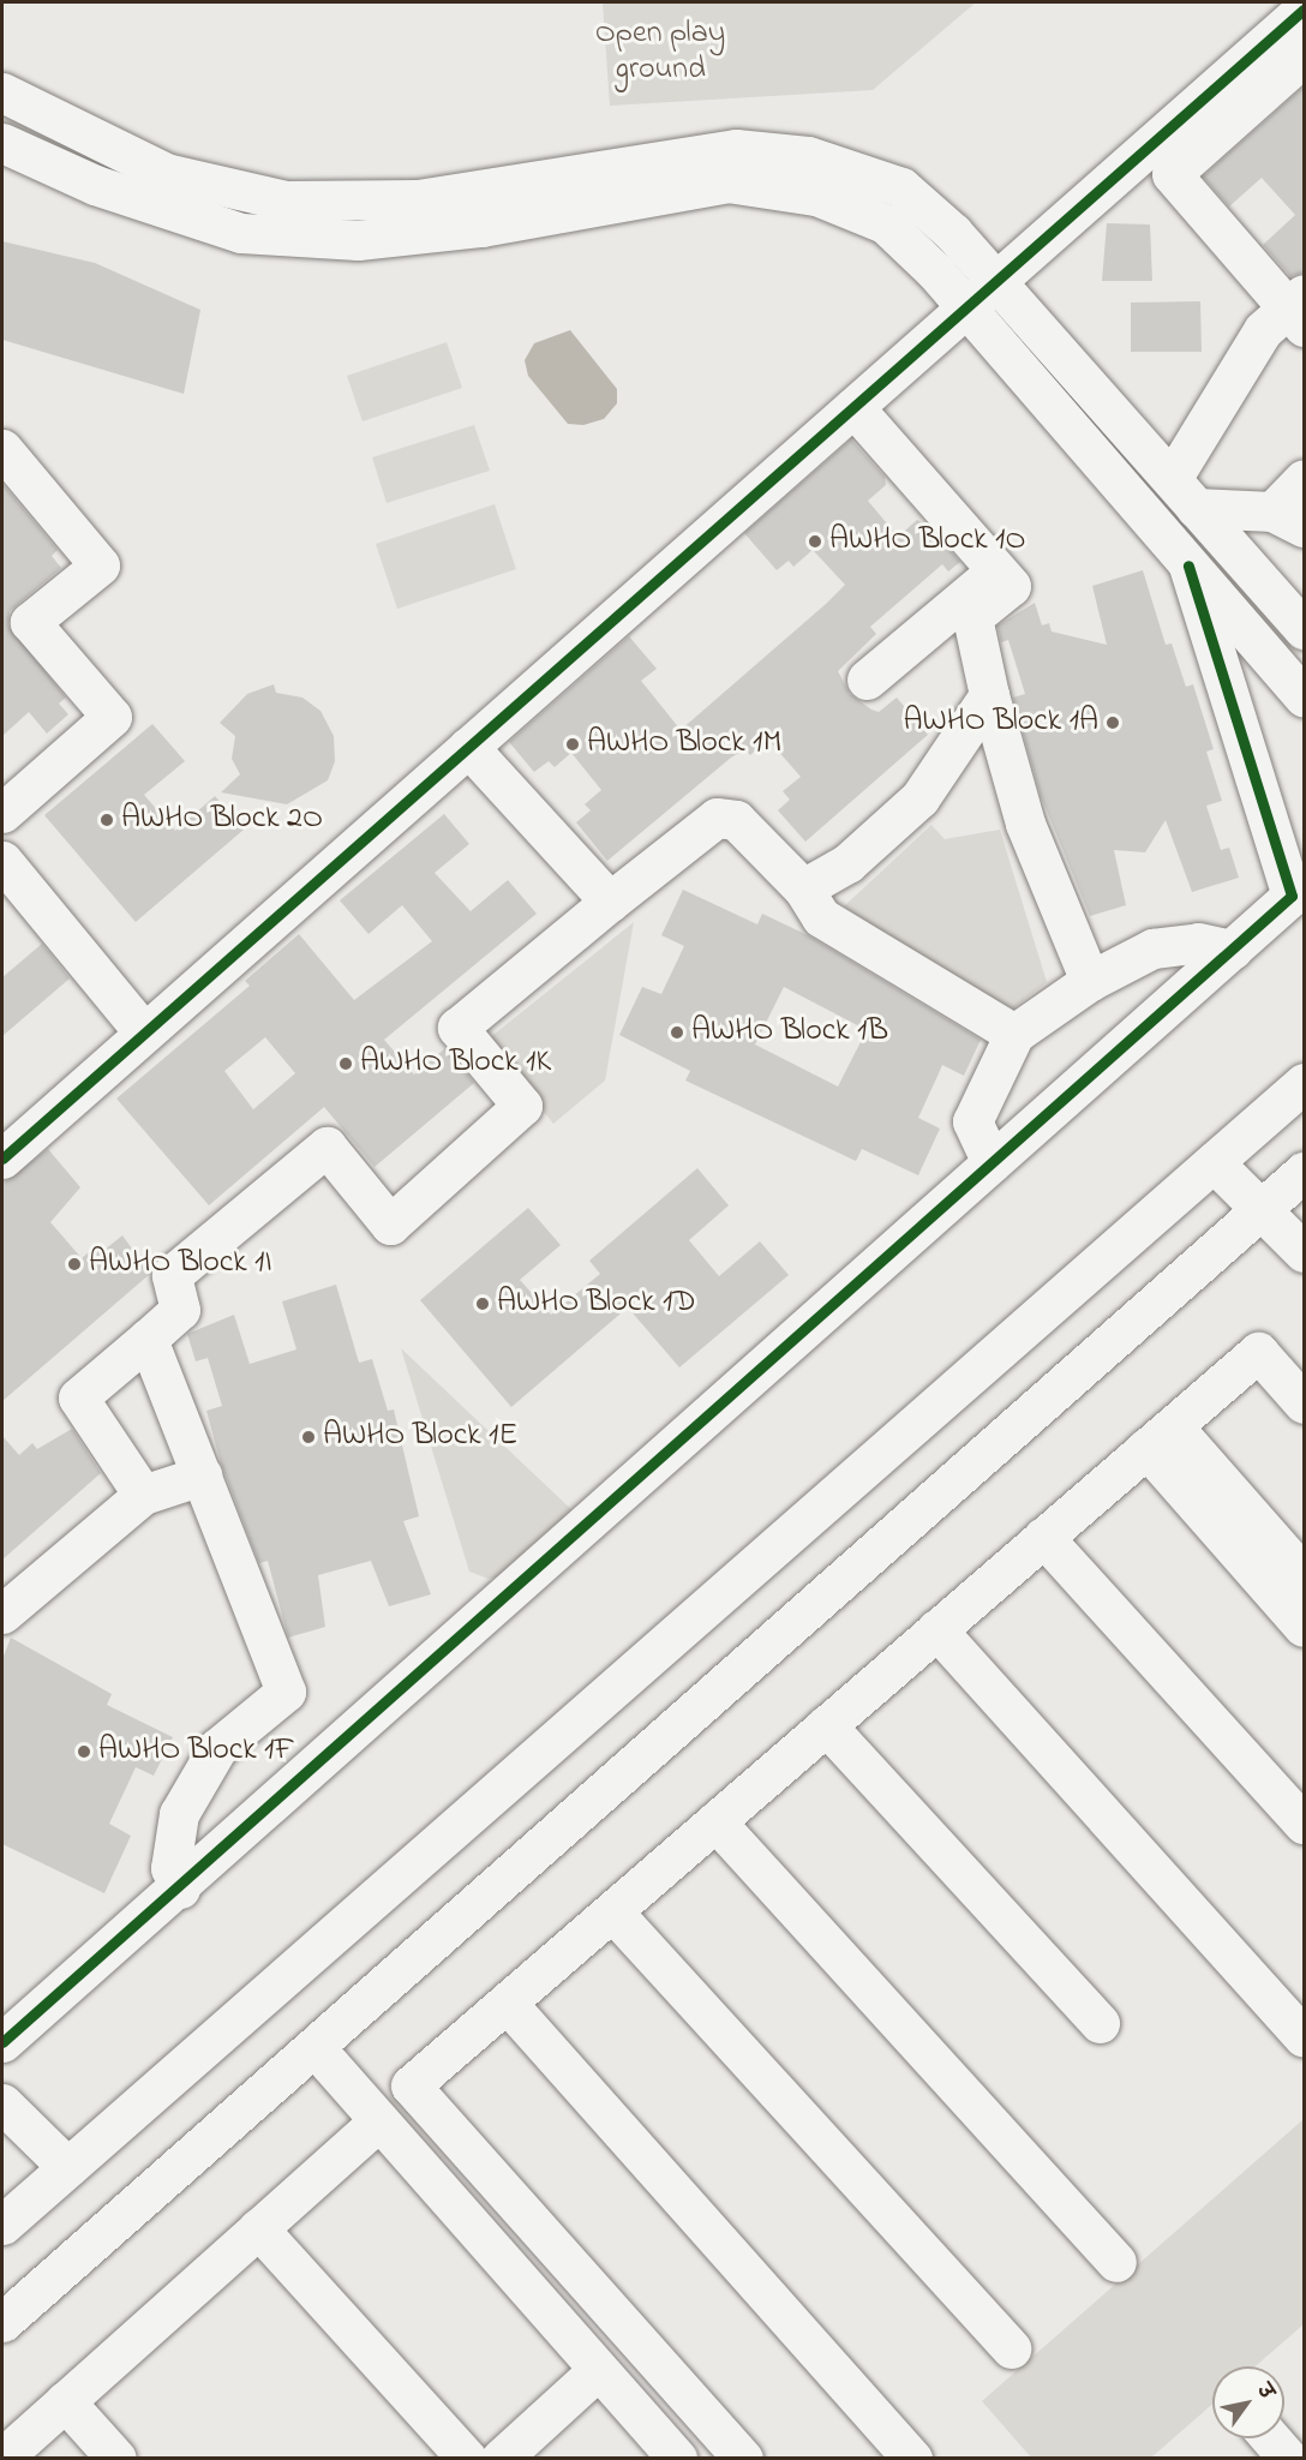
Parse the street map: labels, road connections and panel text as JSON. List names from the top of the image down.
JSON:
{
  "parks": ["Open play ground"],
  "places": [
    "AWHO Block 1O",
    "AWHO Block 1A",
    "AWHO Block 1M",
    "AWHO Block 2O",
    "AWHO Block 1B",
    "AWHO Block 1K",
    "AWHO Block 1I",
    "AWHO Block 1D",
    "AWHO Block 1E",
    "AWHO Block 1F"
  ],
  "north": "top right"
}
